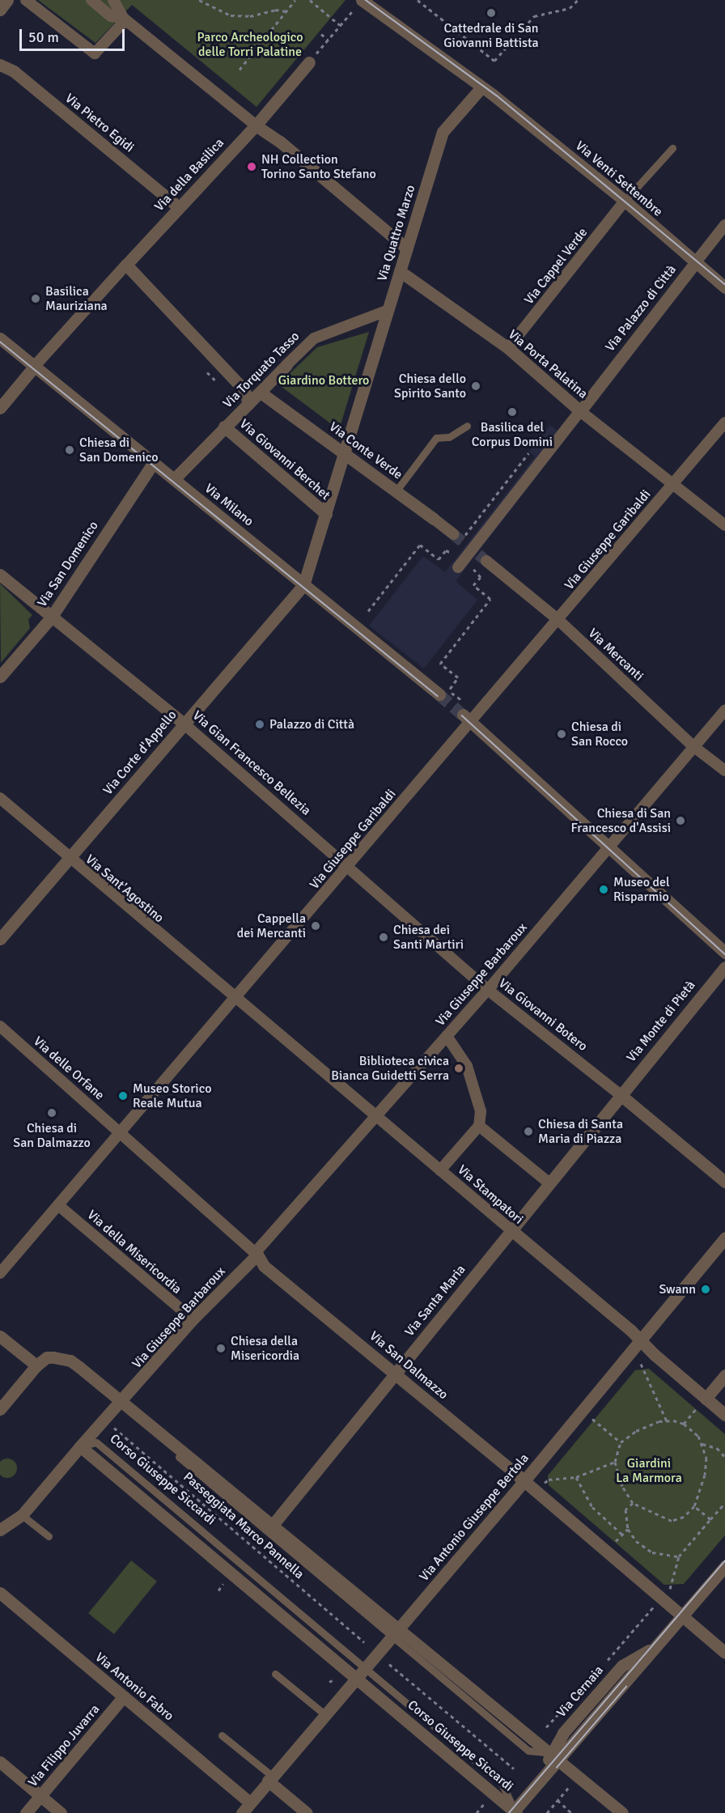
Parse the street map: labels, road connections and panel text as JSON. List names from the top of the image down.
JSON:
{
  "streets": {
    "street": [
      "Via Pietro Egidi",
      "Via della Basilica",
      "Via Venti Settembre",
      "Via Quattro Marzo",
      "Via Cappel Verde",
      "Via Palazzo di Città",
      "Via Porta Palatina",
      "Via Torquato Tasso",
      "Via Conte Verde",
      "Via Giovanni Berchet",
      "Via Milano",
      "Via Giuseppe Garibaldi",
      "Via San Domenico",
      "Via Mercanti",
      "Via Corte d'Appello",
      "Via Gian Francesco Bellezia",
      "Via Sant'Agostino",
      "Via Giuseppe Barbaroux",
      "Via Giovanni Botero",
      "Via Monte di Pietà",
      "Via delle Orfane",
      "Via Stampatori",
      "Via della Misericordia",
      "Via Santa Maria",
      "Via San Dalmazzo",
      "Corso Giuseppe Siccardi",
      "Via Antonio Giuseppe Bertola",
      "Via Antonio Fabro",
      "Via Filippo Juvarra"
    ],
    "path": ["Passeggiata Marco Pannella"]
  },
  "crossings": [
    ["Via Pietro Egidi", "Via della Basilica"],
    ["Via della Basilica", "Via Milano"],
    ["Via Venti Settembre", "Via Quattro Marzo"],
    ["Via Venti Settembre", "Via Cappel Verde"],
    ["Via Venti Settembre", "Via Palazzo di Città"],
    ["Via Quattro Marzo", "Via Porta Palatina"],
    ["Via Quattro Marzo", "Via Torquato Tasso"],
    ["Via Quattro Marzo", "Via Conte Verde"],
    ["Via Cappel Verde", "Via Porta Palatina"],
    ["Via Palazzo di Città", "Via Porta Palatina"],
    ["Via Porta Palatina", "Via Giuseppe Garibaldi"],
    ["Via Torquato Tasso", "Via Conte Verde"],
    ["Via Torquato Tasso", "Via Giovanni Berchet"],
    ["Via Torquato Tasso", "Via Milano"],
    ["Via Milano", "Via San Domenico"],
    ["Via Milano", "Via Corte d'Appello"],
    ["Via Giuseppe Garibaldi", "Via Mercanti"],
    ["Via Giuseppe Garibaldi", "Via Gian Francesco Bellezia"],
    ["Via Giuseppe Garibaldi", "Via Sant'Agostino"],
    ["Via Giuseppe Garibaldi", "Via Giovanni Botero"],
    ["Via Giuseppe Garibaldi", "Via delle Orfane"],
    ["Via Giuseppe Garibaldi", "Via Stampatori"],
    ["Via Giuseppe Garibaldi", "Via della Misericordia"],
    ["Via Giuseppe Garibaldi", "Via San Dalmazzo"],
    ["Via San Domenico", "Via Gian Francesco Bellezia"],
    ["Via Mercanti", "Via Giuseppe Barbaroux"],
    ["Via Corte d'Appello", "Via Gian Francesco Bellezia"],
    ["Via Corte d'Appello", "Via Sant'Agostino"],
    ["Via Gian Francesco Bellezia", "Via Giovanni Botero"],
    ["Via Sant'Agostino", "Via Stampatori"],
    ["Via Giuseppe Barbaroux", "Via Giovanni Botero"],
    ["Via Giuseppe Barbaroux", "Via Stampatori"],
    ["Via Giuseppe Barbaroux", "Via della Misericordia"],
    ["Via Giuseppe Barbaroux", "Via San Dalmazzo"],
    ["Via Giuseppe Barbaroux", "Corso Giuseppe Siccardi"],
    ["Via Giovanni Botero", "Via Monte di Pietà"],
    ["Via Giovanni Botero", "Via Santa Maria"],
    ["Via Monte di Pietà", "Via Santa Maria"],
    ["Via delle Orfane", "Via San Dalmazzo"],
    ["Via Stampatori", "Via Santa Maria"],
    ["Via Stampatori", "Via Antonio Giuseppe Bertola"],
    ["Via Santa Maria", "Via San Dalmazzo"],
    ["Via San Dalmazzo", "Via Antonio Giuseppe Bertola"],
    ["Corso Giuseppe Siccardi", "Via Antonio Giuseppe Bertola"],
    ["Via Antonio Giuseppe Bertola", "Via Antonio Fabro"],
    ["Via Antonio Fabro", "Via Filippo Juvarra"]
  ],
  "parks": ["Parco Archeologico delle Torri Palatine", "Giardino Bottero", "Giardini La Marmora"],
  "places": [
    "Cattedrale di San Giovanni Battista",
    "NH Collection Torino Santo Stefano",
    "Basilica Mauriziana",
    "Chiesa dello Spirito Santo",
    "Basilica del Corpus Domini",
    "Chiesa di San Domenico",
    "Palazzo di Città",
    "Chiesa di San Rocco",
    "Chiesa di San Francesco d'Assisi",
    "Museo del Risparmio",
    "Cappella dei Mercanti",
    "Chiesa dei Santi Martiri",
    "Biblioteca civica Bianca Guidetti Serra",
    "Museo Storico Reale Mutua",
    "Chiesa di San Dalmazzo",
    "Chiesa di Santa Maria di Piazza",
    "Swann",
    "Chiesa della Misericordia"
  ],
  "scale_bar": "50 m"
}
